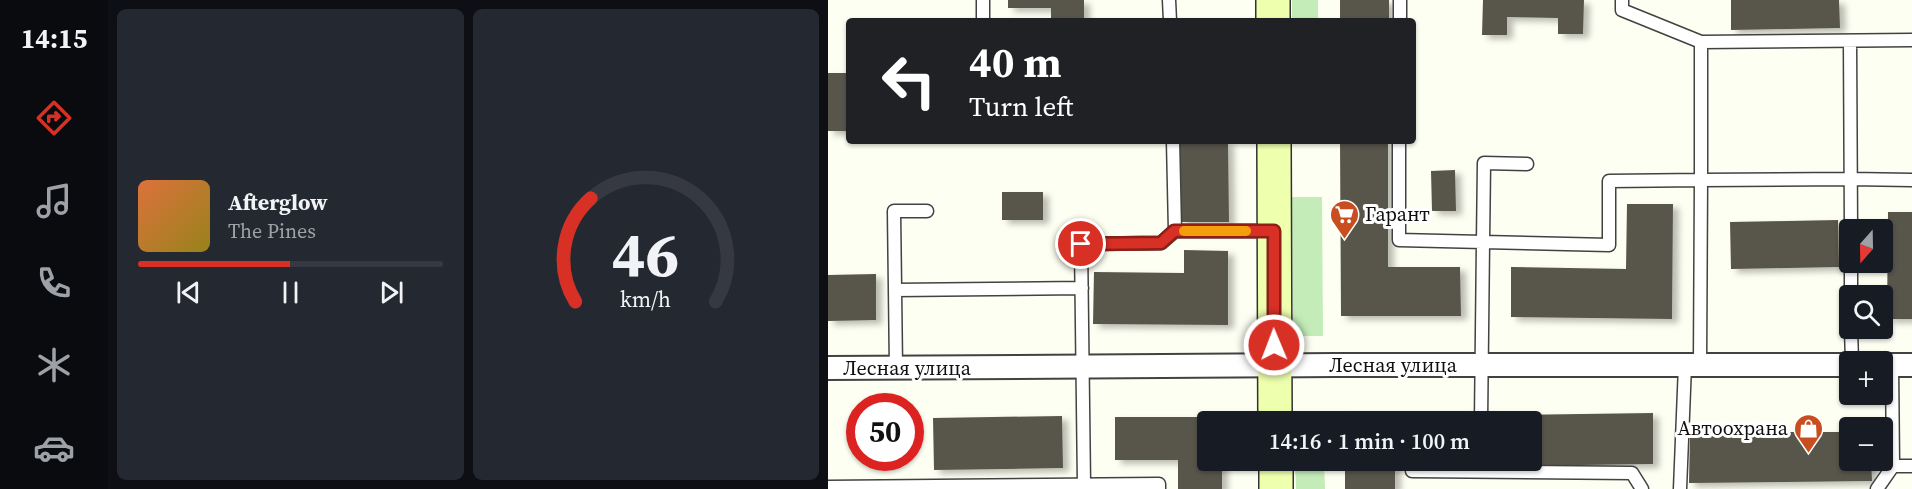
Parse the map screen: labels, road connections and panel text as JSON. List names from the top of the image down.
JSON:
{
  "streets": {
    "street": ["Лесная улица"]
  },
  "places": {
    "supermarket": ["Гарант"],
    "shop": ["Автоохрана"]
  },
  "north": "bottom",
  "page": {
    "tabs": "14:15",
    "turn": ["40 m", "Turn left"],
    "song": ["Afterglow", "The Pines"],
    "map_buttons": ["+", "−"],
    "limit": "50",
    "trip": "14:16 · 1 min · 100 m",
    "gauge": ["46", "km/h"]
  }
}
